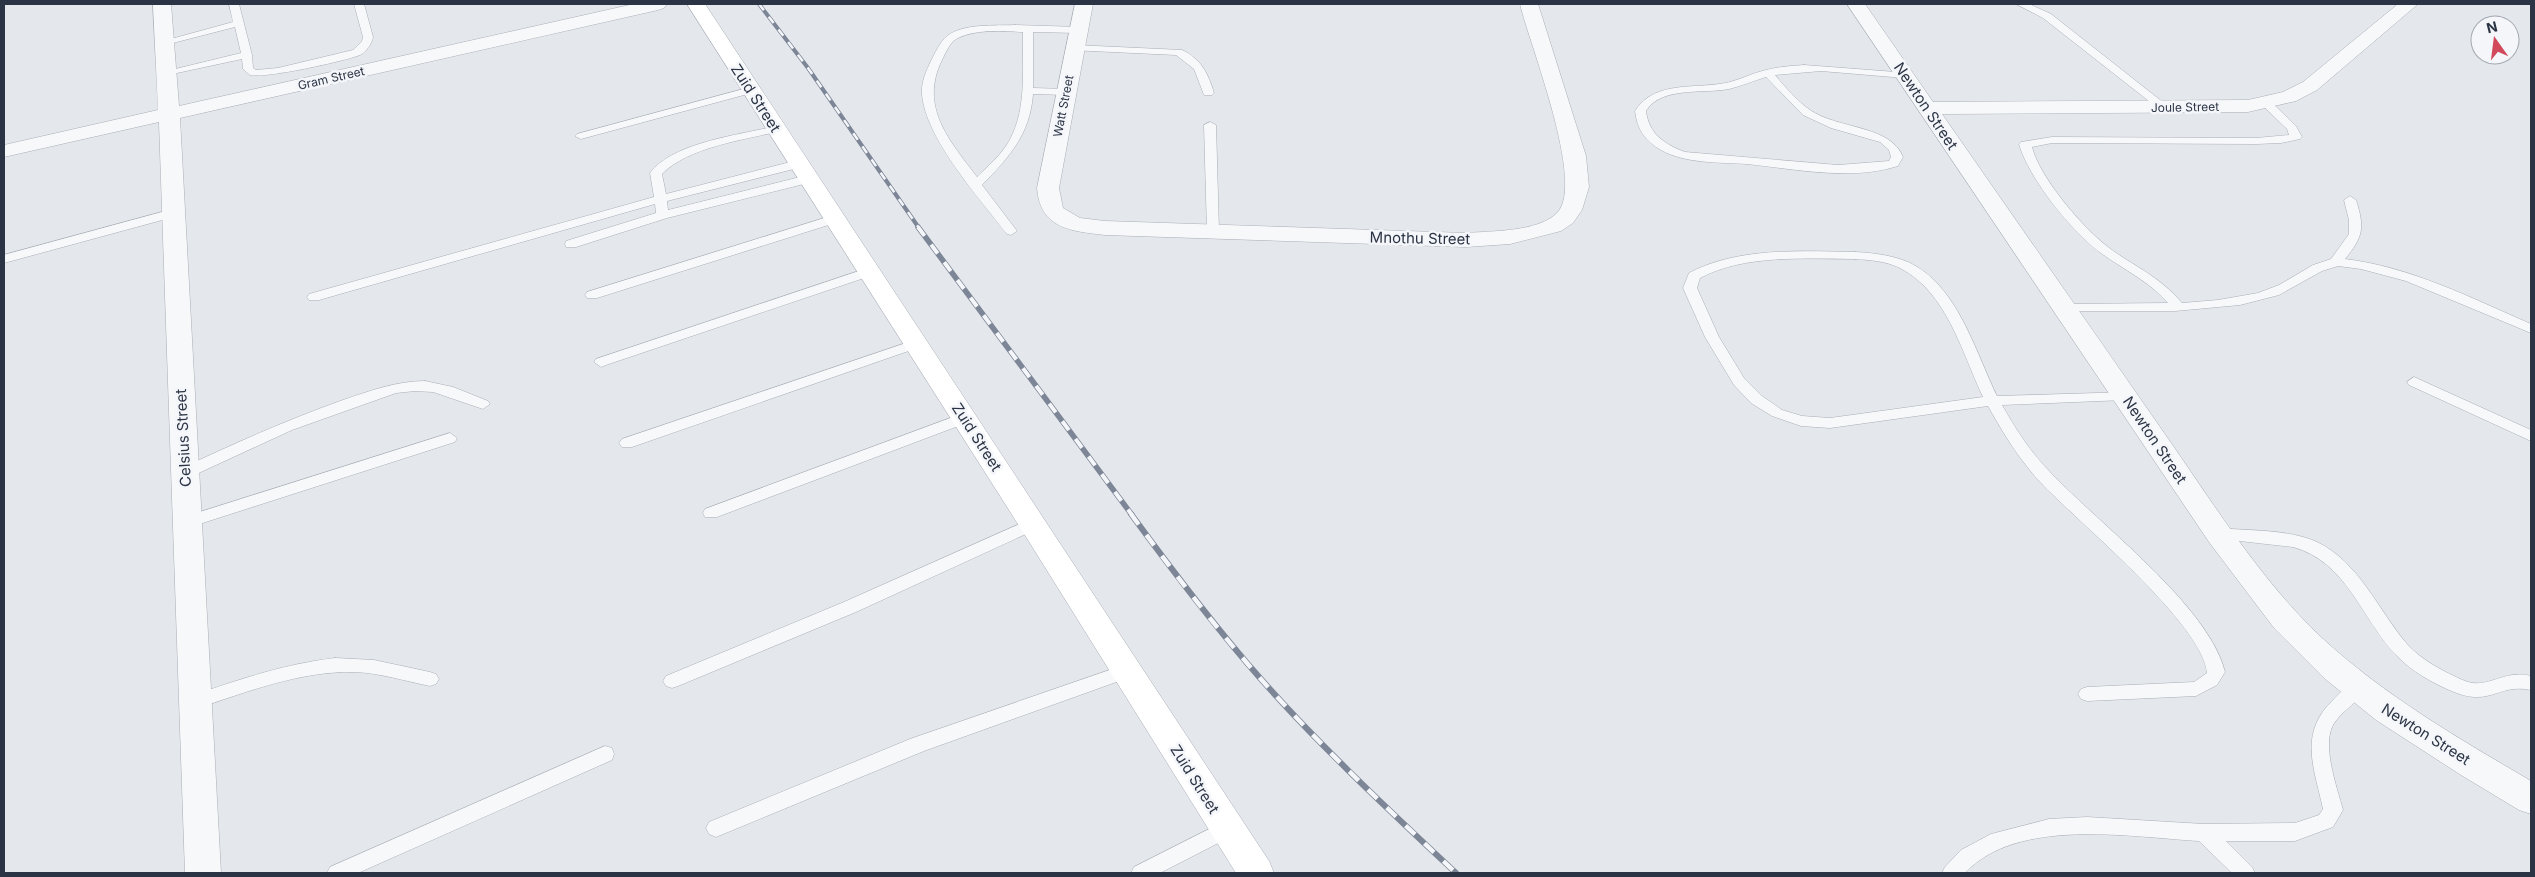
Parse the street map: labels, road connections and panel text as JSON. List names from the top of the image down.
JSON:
{
  "streets": {
    "street": [
      "Gram Street",
      "Zuid Street",
      "Watt Street",
      "Newton Street",
      "Joule Street",
      "Mnothu Street",
      "Celsius Street"
    ]
  },
  "crossings": [
    ["Gram Street", "Celsius Street"],
    ["Watt Street", "Mnothu Street"],
    ["Newton Street", "Joule Street"]
  ],
  "north": "top"
}
